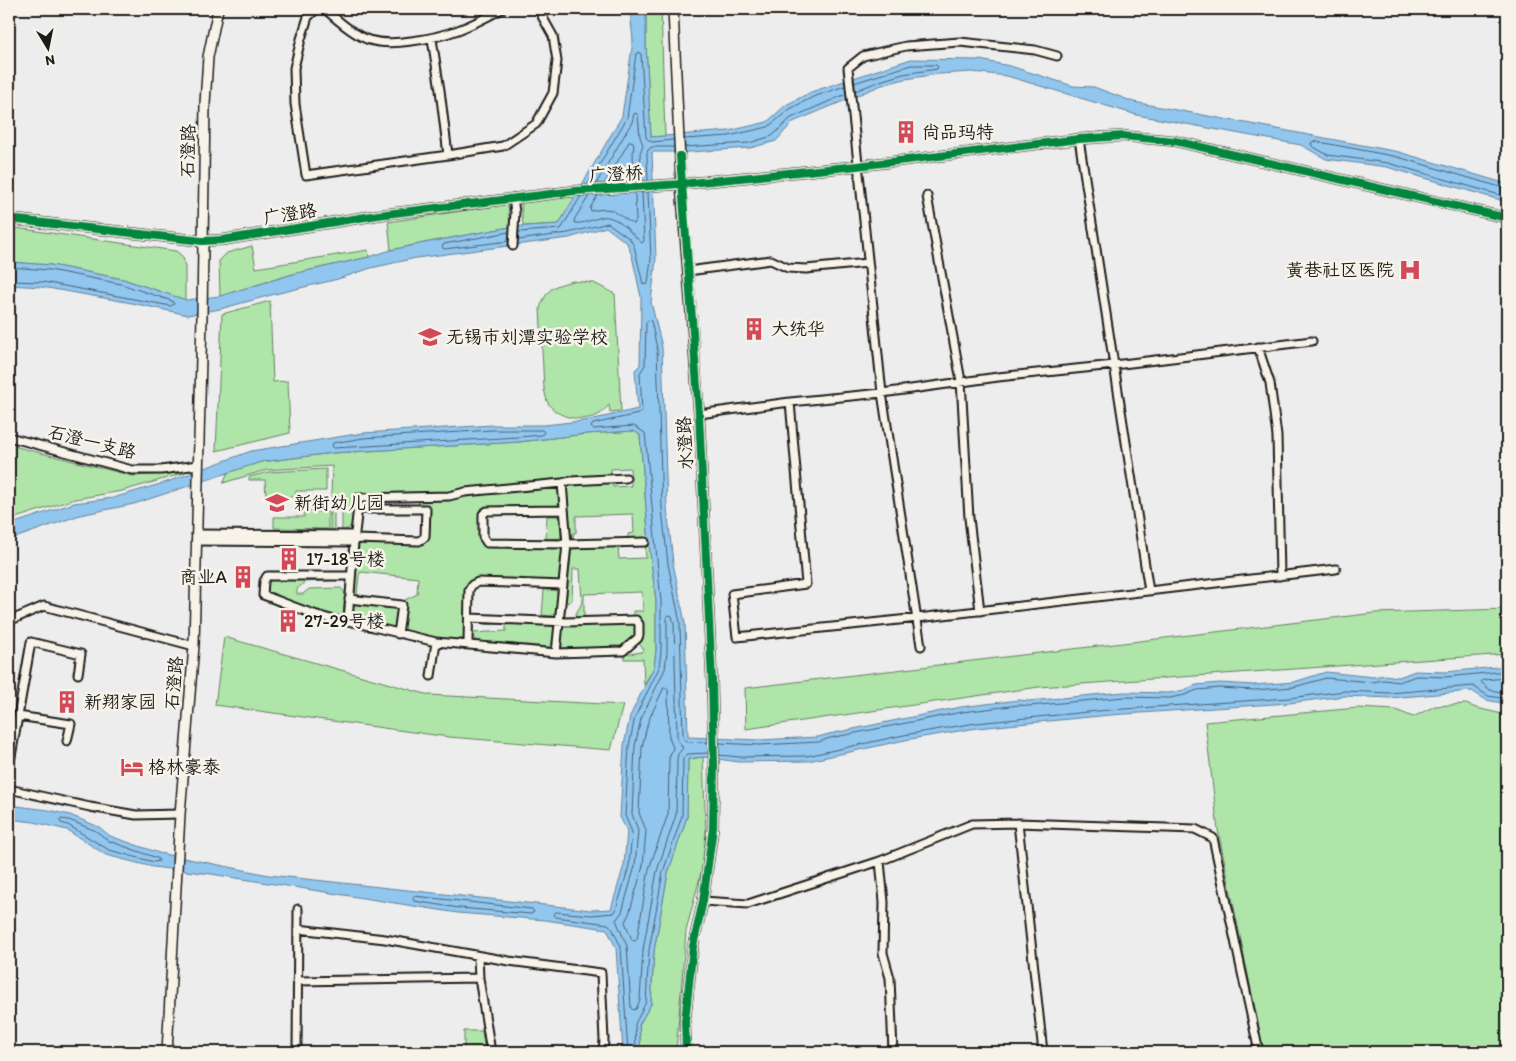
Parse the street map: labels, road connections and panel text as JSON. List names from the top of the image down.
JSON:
{
  "streets": {
    "street": [
      "石澄路",
      "广澄桥",
      "广澄路",
      "石澄一支路",
      "水澄路"
    ]
  },
  "crossings": [
    ["石澄路", "广澄路"],
    ["石澄路", "石澄一支路"],
    ["广澄桥", "广澄路"],
    ["广澄桥", "水澄路"]
  ],
  "places": {
    "building": [
      "尚品玛特",
      "大统华",
      "17-18号楼",
      "商业A",
      "27-29号楼",
      "新翔家园"
    ],
    "hospital": ["黄巷社区医院"],
    "school or university": ["无锡市刘潭实验学校", "新街幼儿园"],
    "hotel": ["格林豪泰"]
  },
  "north": "bottom"
}
